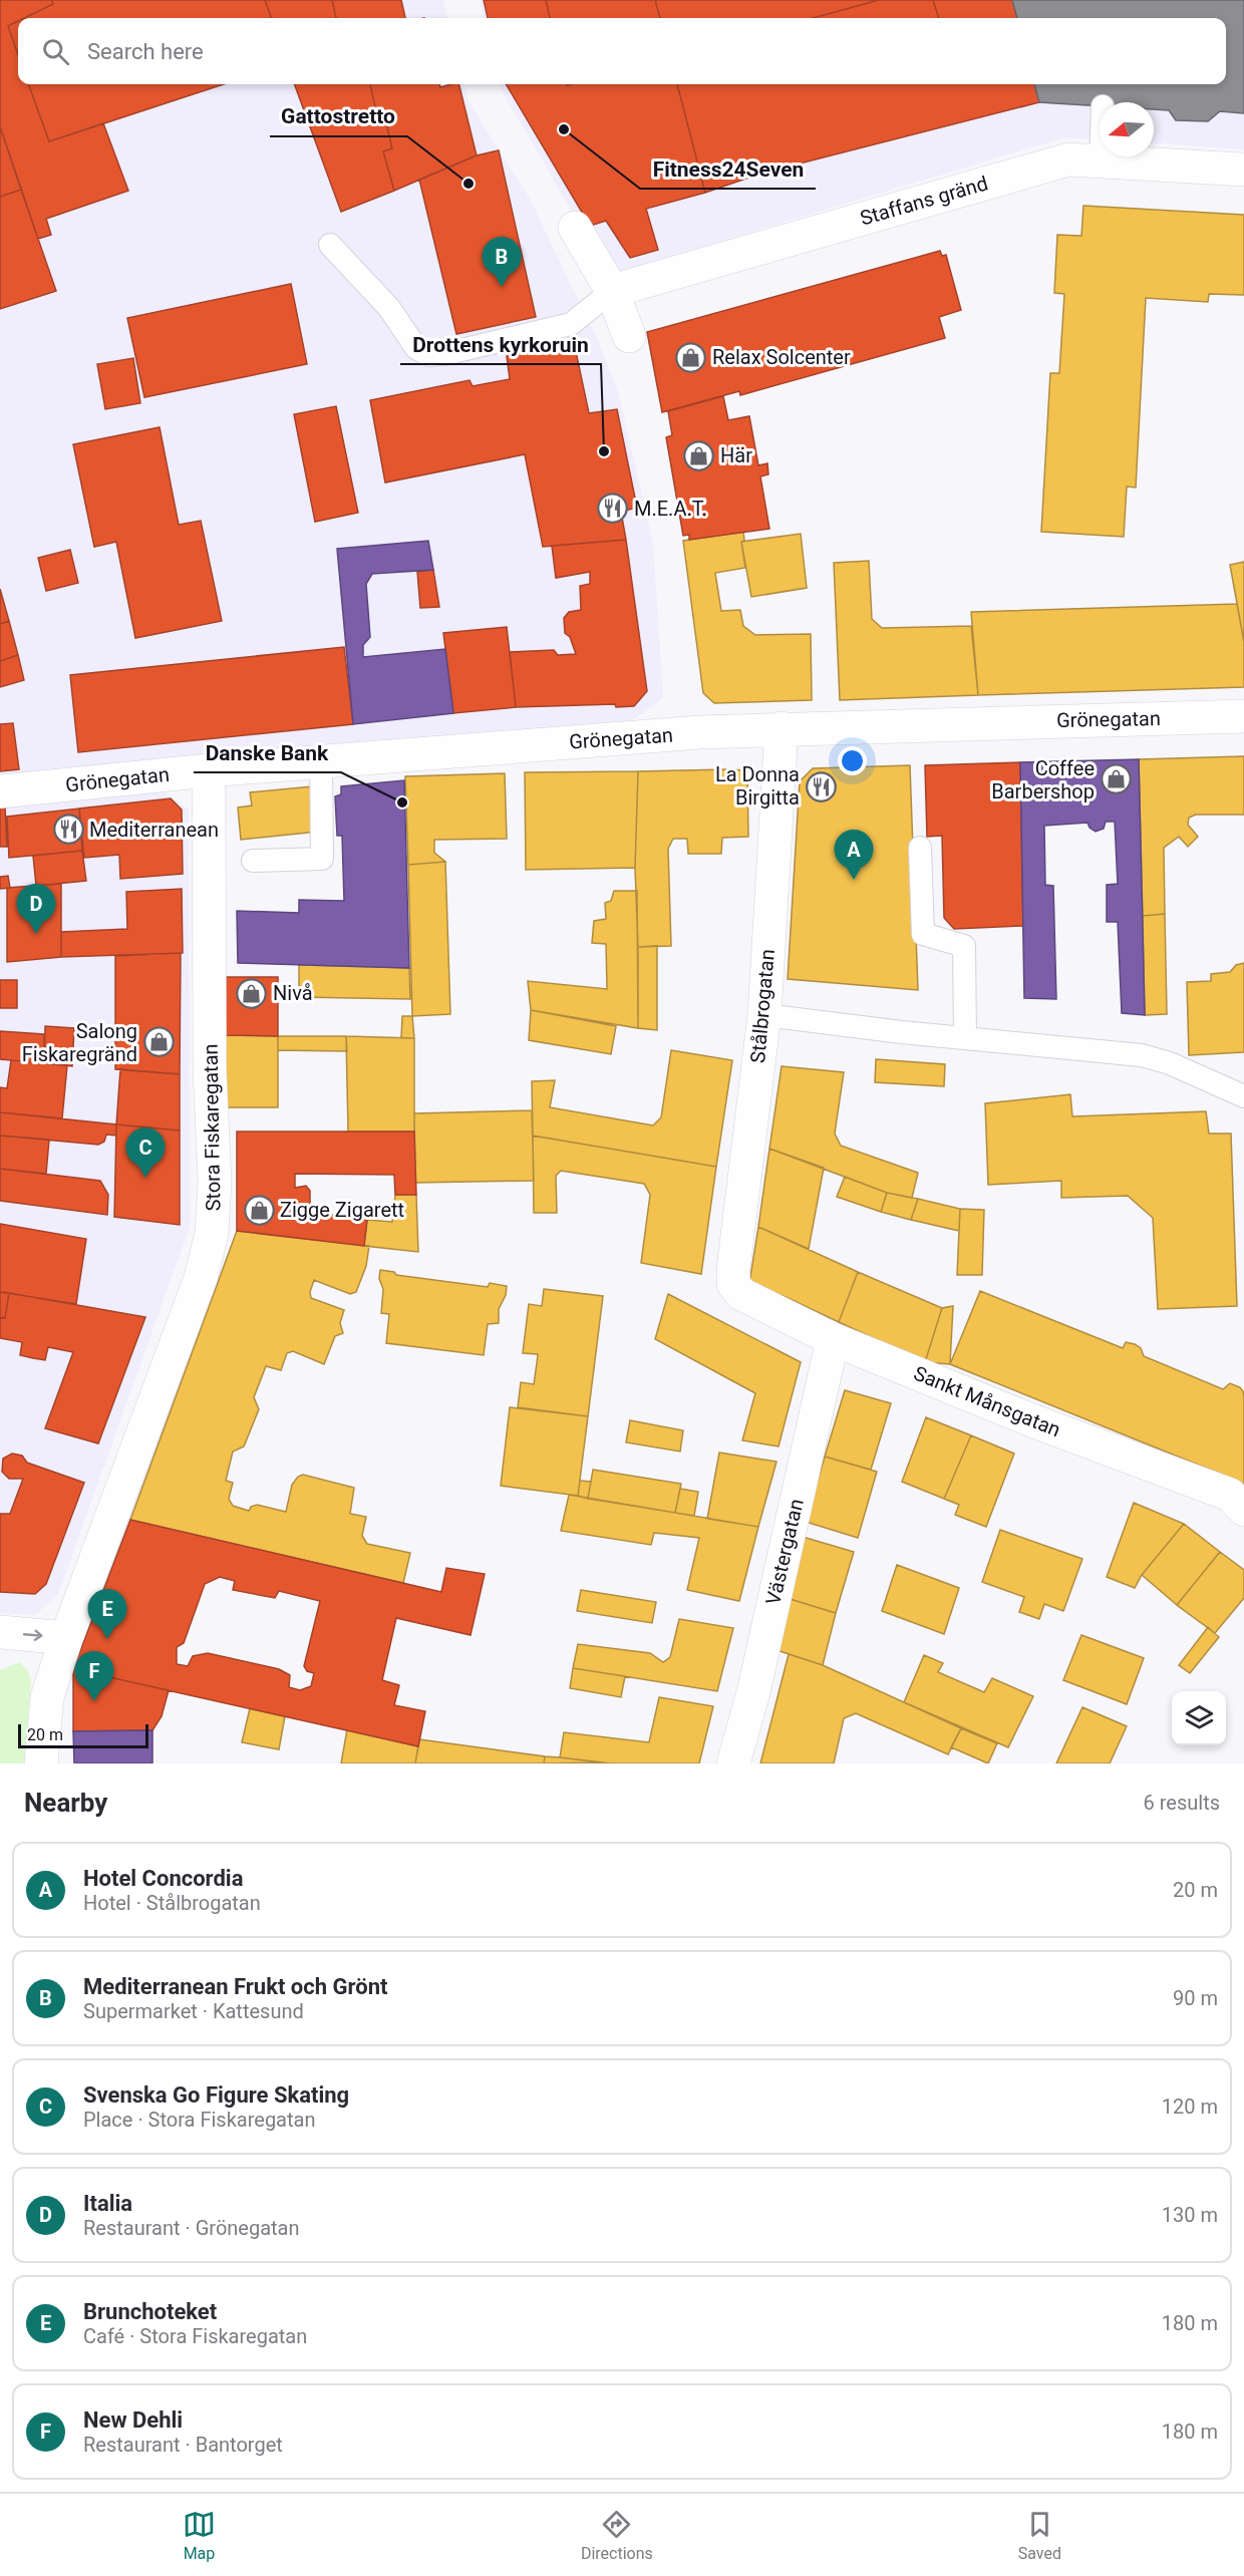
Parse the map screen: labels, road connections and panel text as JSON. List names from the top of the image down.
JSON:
{
  "streets": {
    "street": [
      "Staffans gränd",
      "Grönegatan",
      "Stålbrogatan",
      "Stora Fiskaregatan",
      "Sankt Månsgatan",
      "Västergatan"
    ]
  },
  "crossings": [
    ["Grönegatan", "Stålbrogatan"],
    ["Grönegatan", "Stora Fiskaregatan"],
    ["Stålbrogatan", "Sankt Månsgatan"],
    ["Sankt Månsgatan", "Västergatan"]
  ],
  "places": {
    "other": [
      "Fitness24Seven",
      "Gattostretto",
      "Drottens kyrkoruin",
      "Danske Bank"
    ],
    "shop": [
      "Relax Solcenter",
      "Här",
      "Coffee Barbershop",
      "Nivå",
      "Salong Fiskaregränd",
      "Zigge Zigarett"
    ],
    "restaurant": ["M.E.A.T.", "La Donna Birgitta", "Mediterranean"]
  },
  "scale_bar": "20 m",
  "north": "left",
  "page": {
    "search": "Search here",
    "pins": [
      "B",
      "A",
      "D",
      "C",
      "E",
      "F"
    ],
    "scale": "20 m",
    "heading": ["Nearby", "6 results"],
    "list": [
      {
        "mark": "A",
        "name": "Hotel Concordia",
        "note": "Hotel · Stålbrogatan",
        "value": "20 m"
      },
      {
        "mark": "B",
        "name": "Mediterranean Frukt och Grönt",
        "note": "Supermarket · Kattesund",
        "value": "90 m"
      },
      {
        "mark": "C",
        "name": "Svenska Go Figure Skating",
        "note": "Place · Stora Fiskaregatan",
        "value": "120 m"
      },
      {
        "mark": "D",
        "name": "Italia",
        "note": "Restaurant · Grönegatan",
        "value": "130 m"
      },
      {
        "mark": "E",
        "name": "Brunchoteket",
        "note": "Café · Stora Fiskaregatan",
        "value": "180 m"
      },
      {
        "mark": "F",
        "name": "New Dehli",
        "note": "Restaurant · Bantorget",
        "value": "180 m"
      }
    ],
    "nav": ["Map", "Directions", "Saved"]
  }
}
